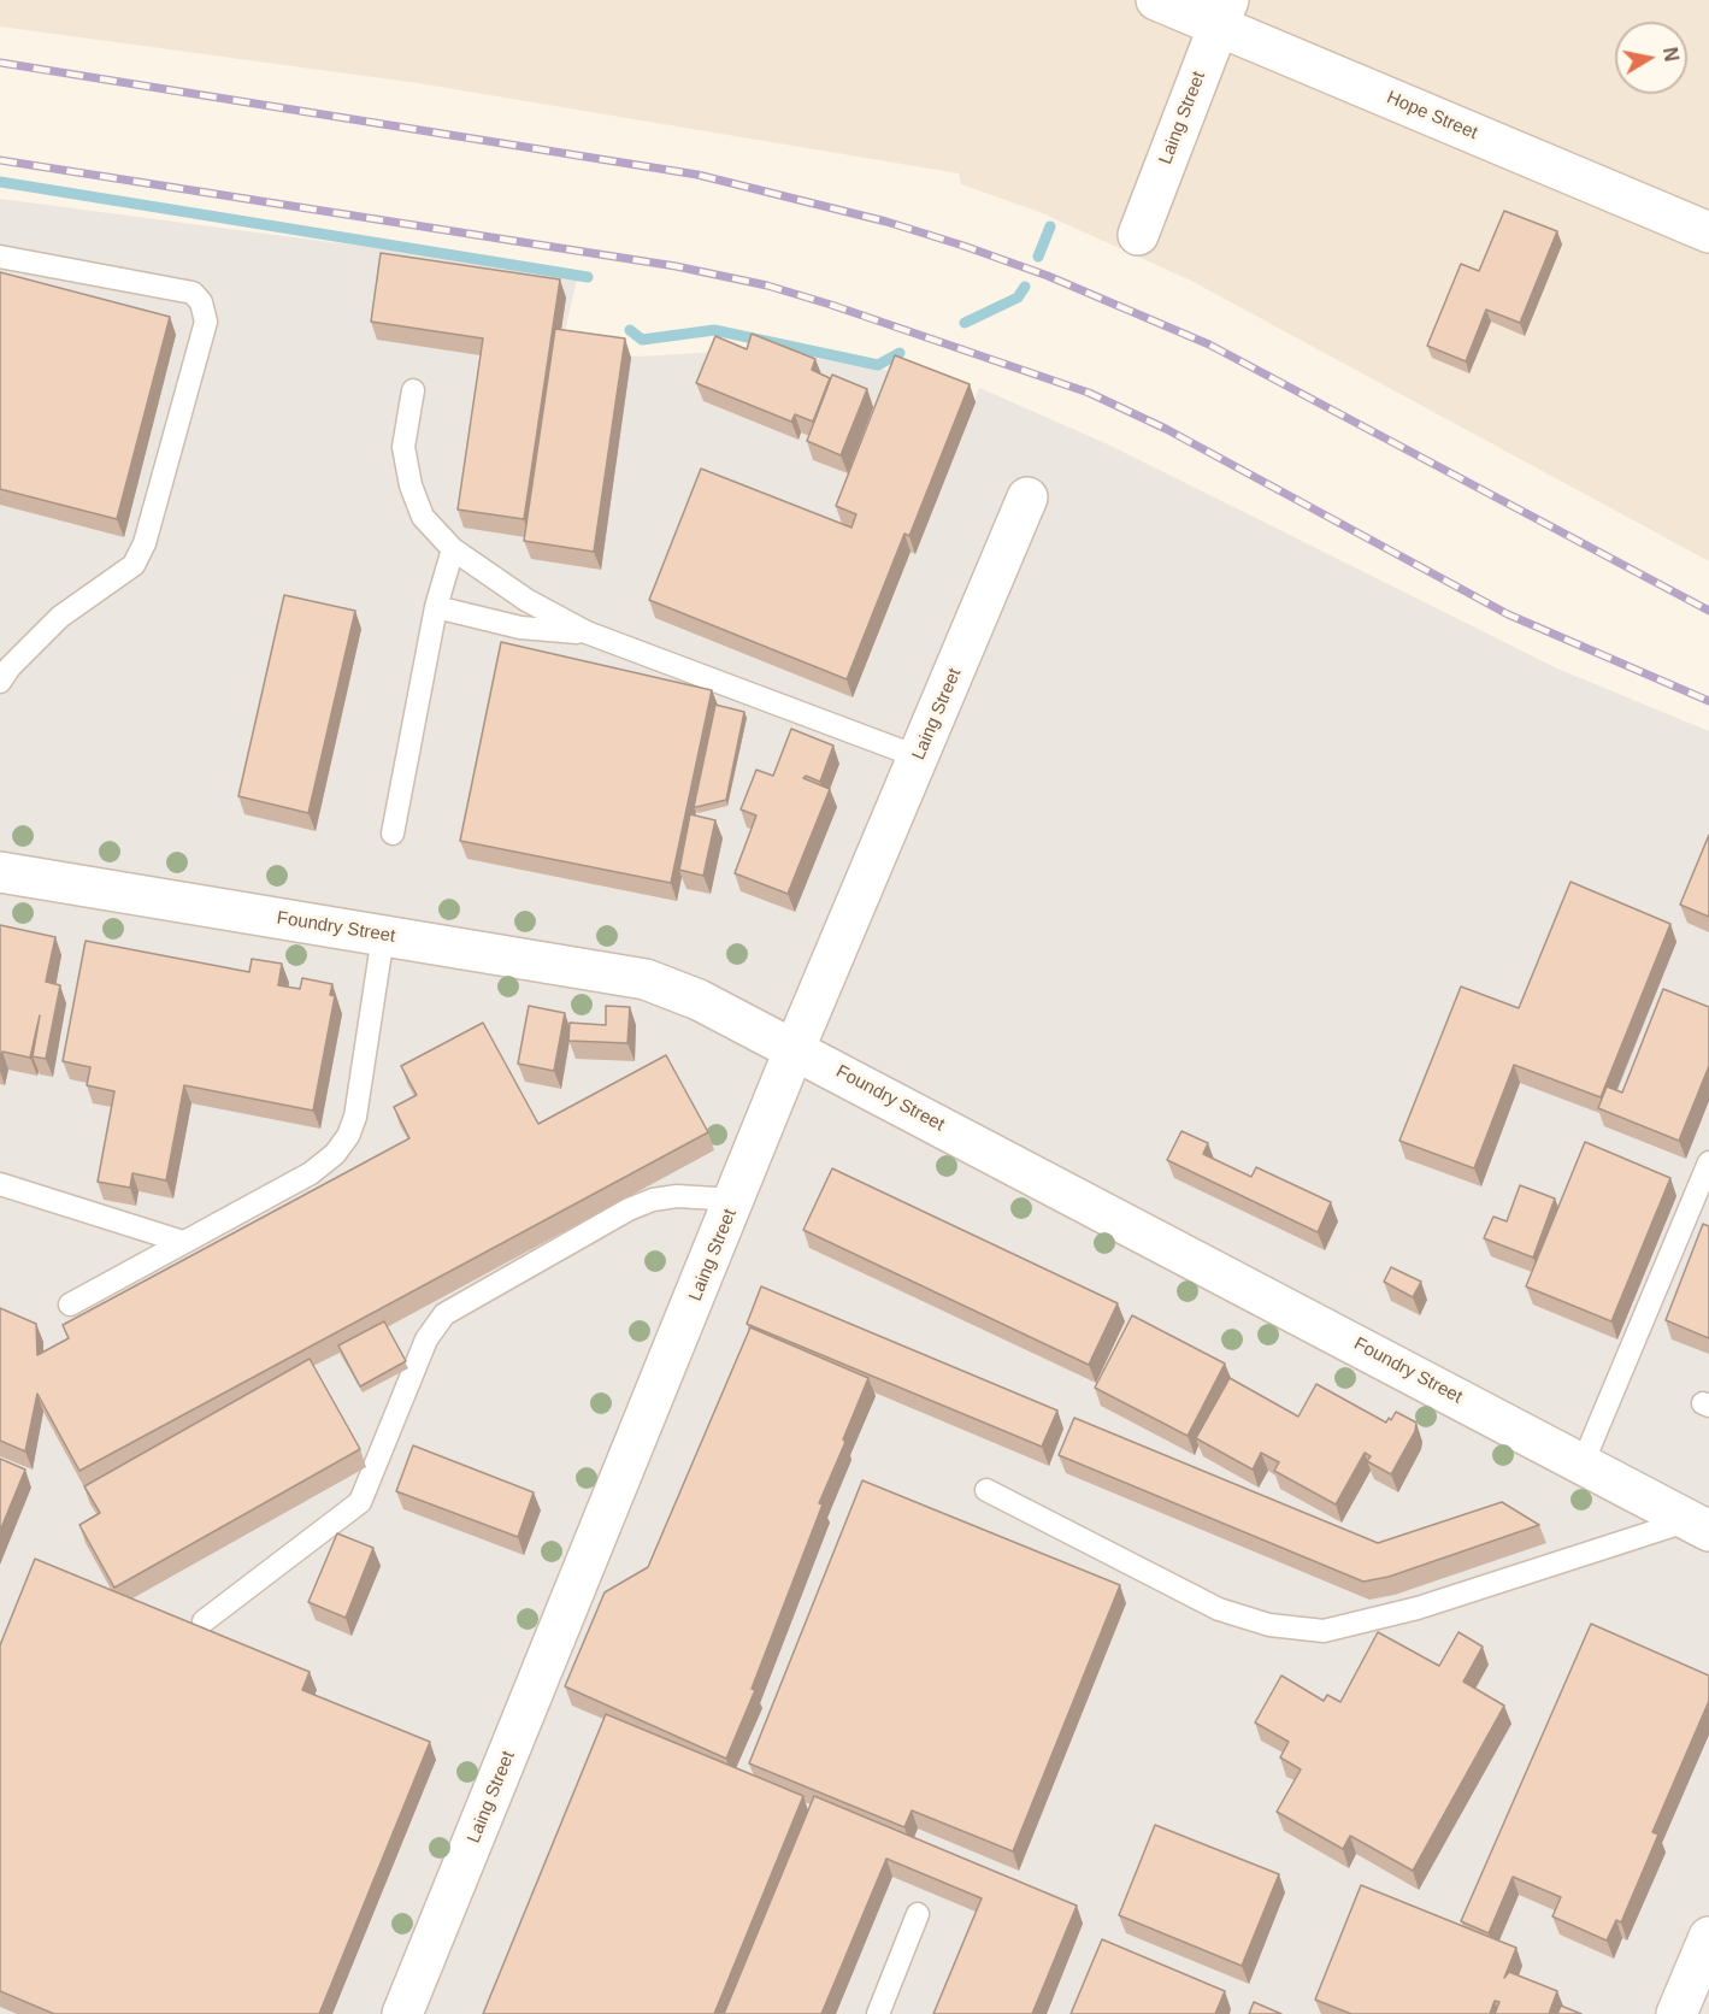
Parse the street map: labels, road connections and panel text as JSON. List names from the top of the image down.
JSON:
{
  "streets": {
    "street": ["Hope Street", "Laing Street", "Foundry Street"]
  },
  "crossings": [
    ["Hope Street", "Laing Street"],
    ["Laing Street", "Foundry Street"]
  ],
  "north": "right"
}
